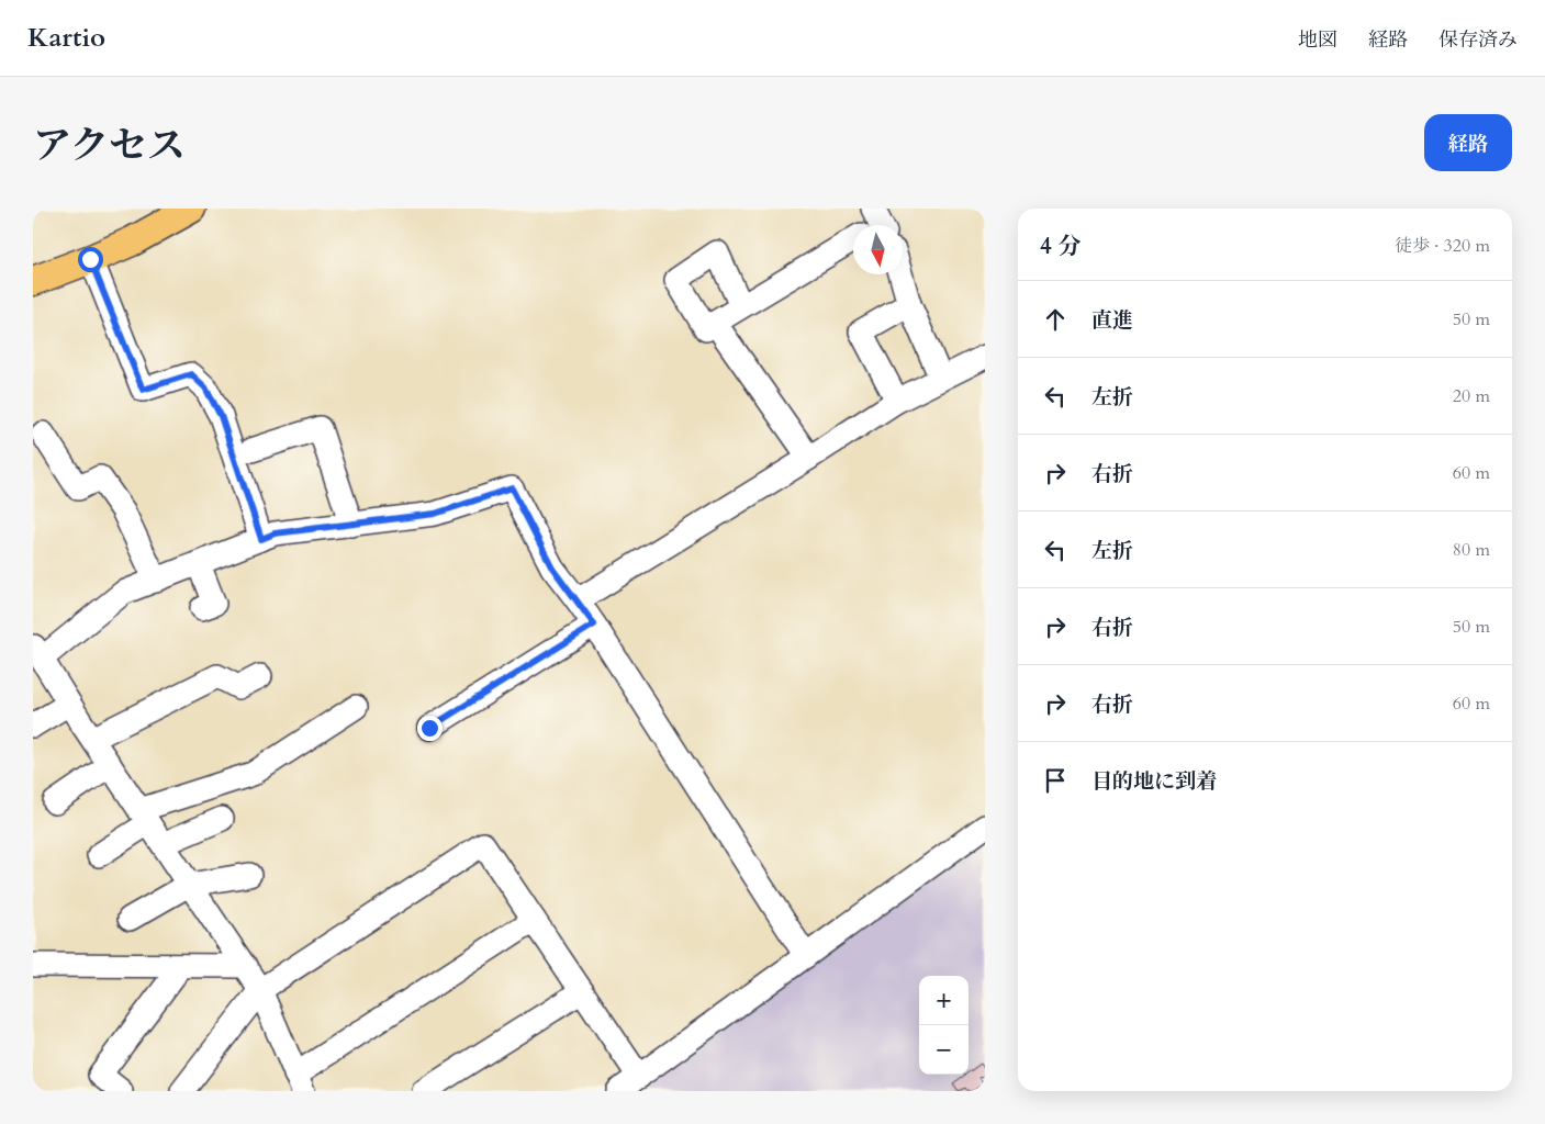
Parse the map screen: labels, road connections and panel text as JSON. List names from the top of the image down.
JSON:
{
  "north": "bottom",
  "page": {
    "header": "Kartio",
    "nav": ["地図", "経路", "保存済み"],
    "title": "アクセス",
    "buttons": "経路",
    "heading": ["4 分", "徒歩 · 320 m"],
    "list": [
      ["直進", "50 m"],
      ["左折", "20 m"],
      ["右折", "60 m"],
      ["左折", "80 m"],
      ["右折", "50 m"],
      ["右折", "60 m"],
      "目的地に到着"
    ],
    "map_buttons": ["+", "−"]
  }
}
